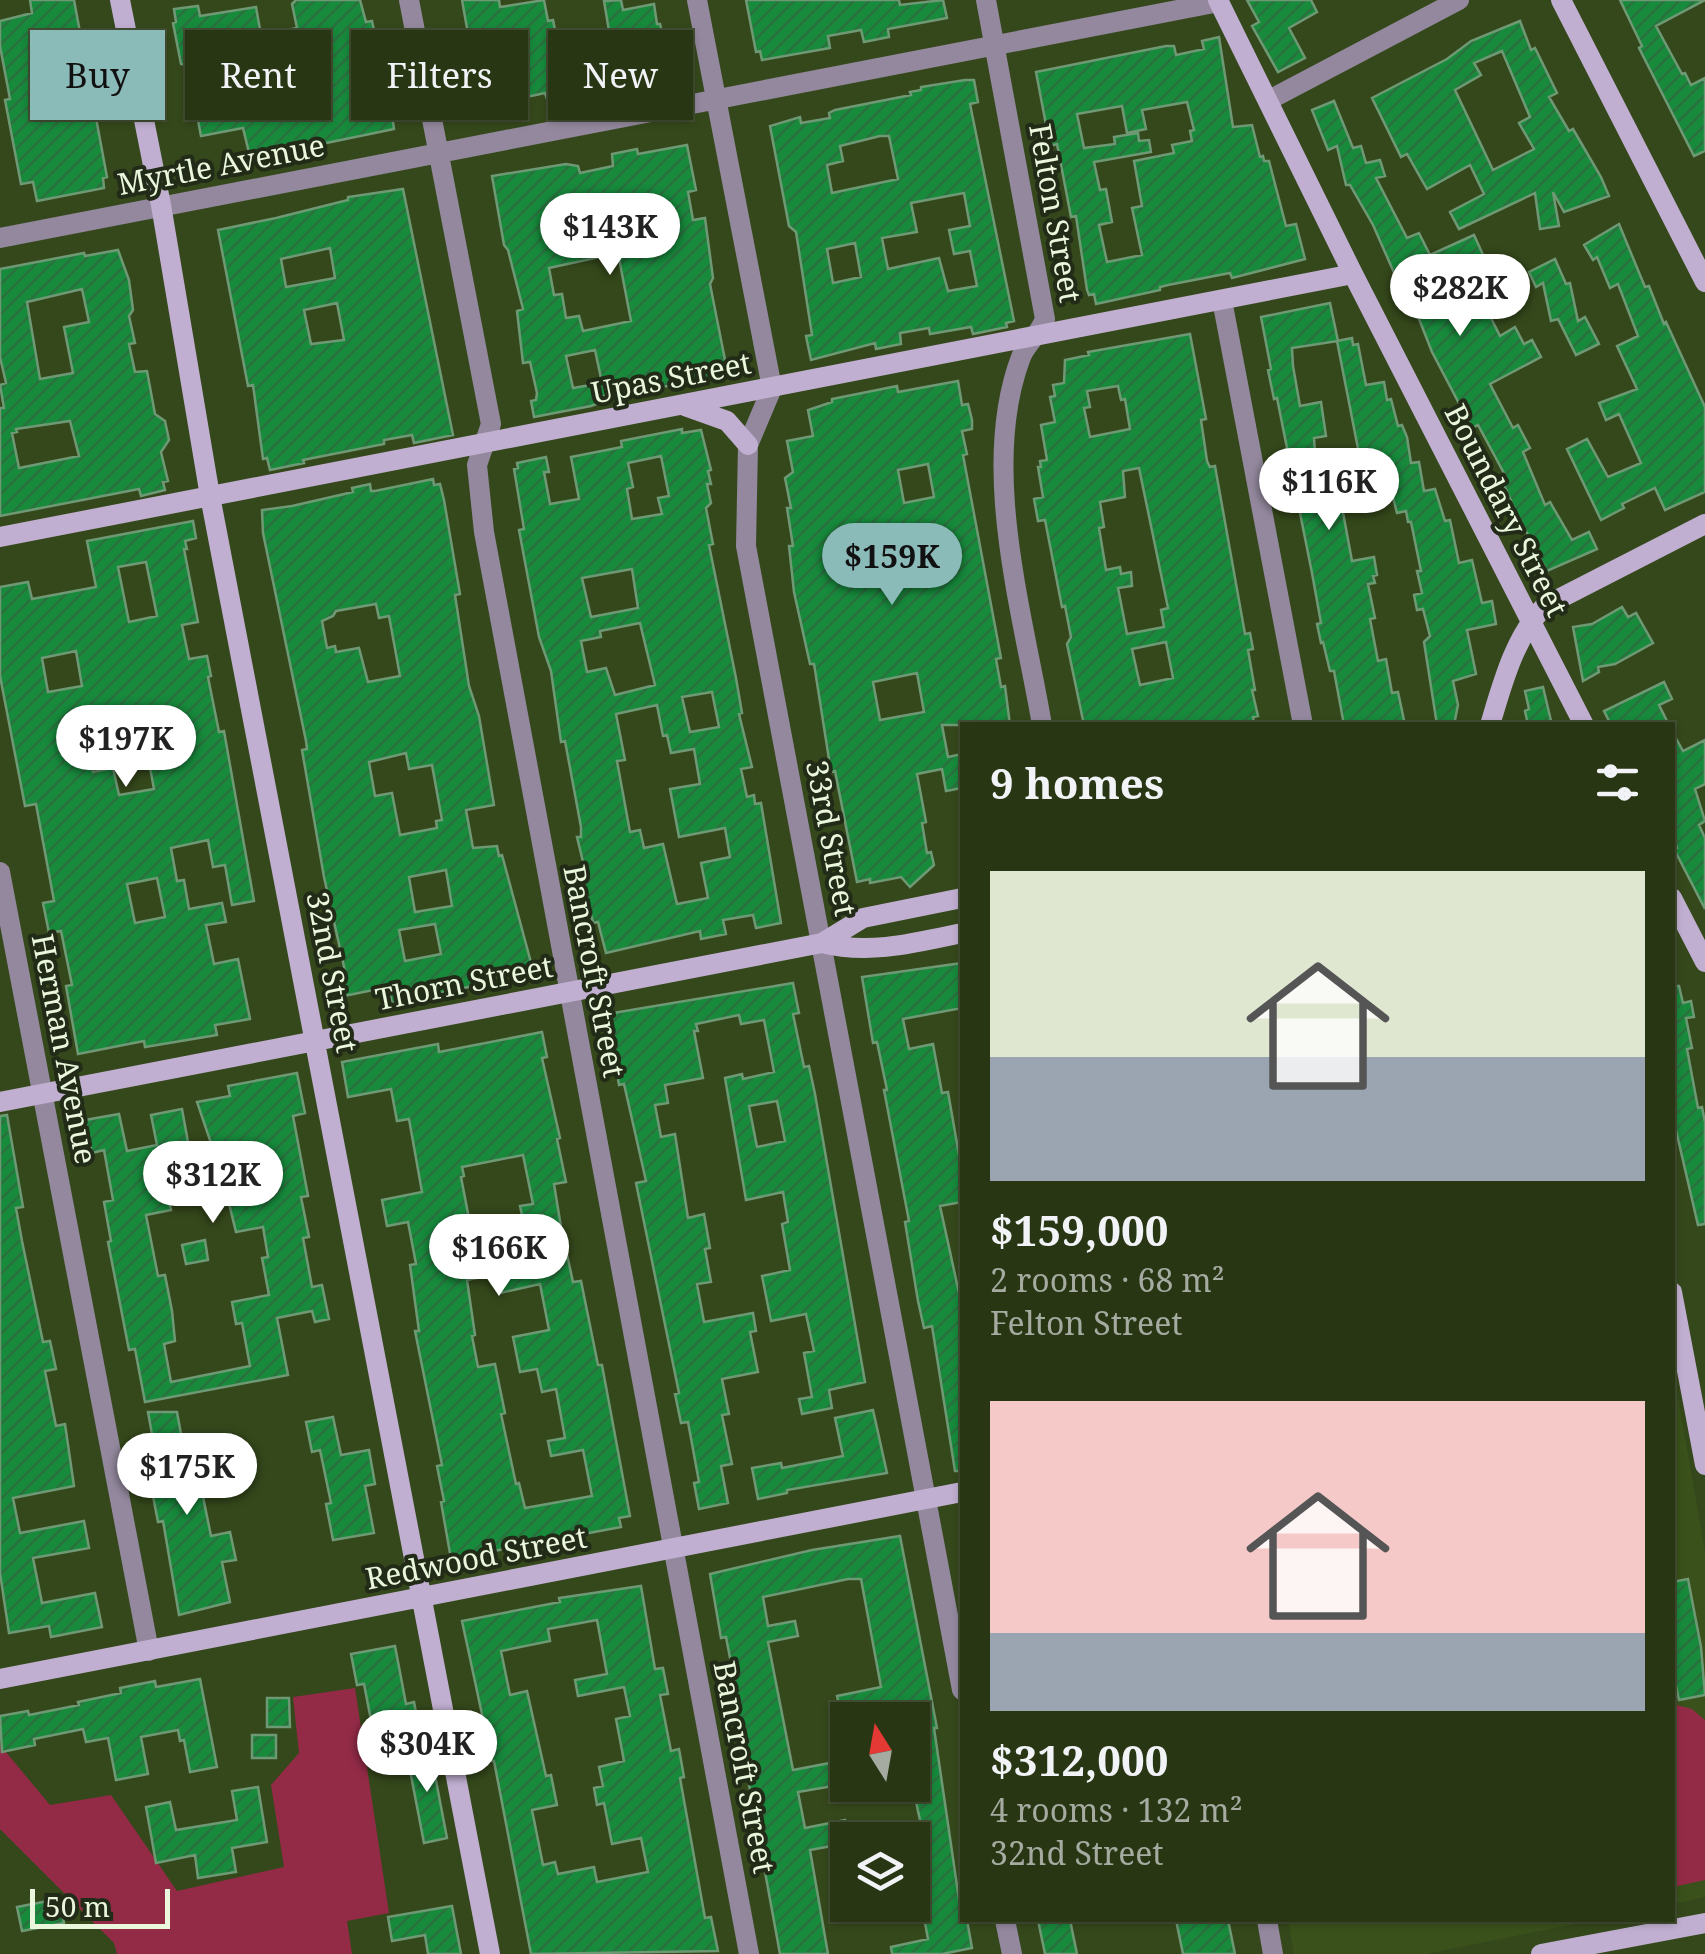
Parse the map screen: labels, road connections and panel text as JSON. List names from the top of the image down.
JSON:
{
  "streets": {
    "street": [
      "Myrtle Avenue",
      "Felton Street",
      "Upas Street",
      "Boundary Street",
      "33rd Street",
      "Bancroft Street",
      "32nd Street",
      "Thorn Street",
      "Herman Avenue",
      "Redwood Street"
    ]
  },
  "crossings": [
    ["Myrtle Avenue", "Felton Street"],
    ["Myrtle Avenue", "Boundary Street"],
    ["Myrtle Avenue", "Bancroft Street"],
    ["Myrtle Avenue", "32nd Street"],
    ["Felton Street", "Upas Street"],
    ["Upas Street", "Boundary Street"],
    ["Upas Street", "33rd Street"],
    ["Upas Street", "Bancroft Street"],
    ["Upas Street", "32nd Street"],
    ["33rd Street", "Thorn Street"],
    ["33rd Street", "Redwood Street"],
    ["Bancroft Street", "Thorn Street"],
    ["Bancroft Street", "Redwood Street"],
    ["32nd Street", "Thorn Street"],
    ["32nd Street", "Redwood Street"],
    ["Thorn Street", "Herman Avenue"],
    ["Herman Avenue", "Redwood Street"]
  ],
  "scale_bar": "50 m",
  "north": "top",
  "page": {
    "chip": [
      "Buy",
      "Rent",
      "Filters",
      "New"
    ],
    "price": [
      "$143K",
      "$282K",
      "$116K",
      "$159K",
      "$197K",
      "$312K",
      "$166K",
      "$175K",
      "$304K"
    ],
    "heading": "9 homes",
    "list": [
      {
        "name": "$159,000",
        "note": "2 rooms · 68 m² · Felton Street"
      },
      {
        "name": "$312,000",
        "note": "4 rooms · 132 m² · 32nd Street"
      }
    ],
    "scale": "50 m"
  }
}
